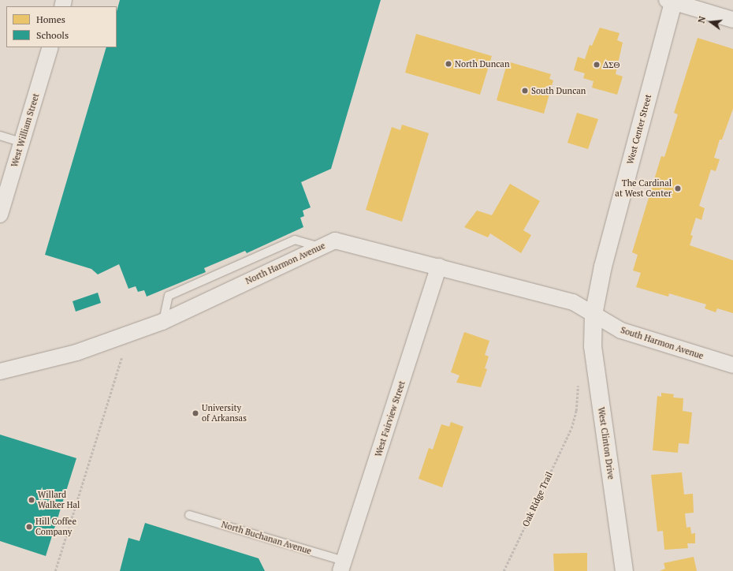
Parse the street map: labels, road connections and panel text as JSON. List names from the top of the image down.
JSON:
{
  "streets": {
    "street": [
      "West Center Street",
      "West William Street",
      "North Harmon Avenue",
      "South Harmon Avenue",
      "West Fairview Street",
      "West Clinton Drive"
    ],
    "lane": ["North Buchanan Avenue"],
    "path": ["Oak Ridge Trail"]
  },
  "crossings": [
    ["West Center Street", "North Harmon Avenue"],
    ["West Center Street", "South Harmon Avenue"],
    ["West Center Street", "West Clinton Drive"],
    ["North Harmon Avenue", "South Harmon Avenue"],
    ["North Harmon Avenue", "West Fairview Street"],
    ["North Harmon Avenue", "West Clinton Drive"],
    ["South Harmon Avenue", "West Clinton Drive"],
    ["West Fairview Street", "North Buchanan Avenue"]
  ],
  "places": [
    "North Duncan",
    "ΔΣΘ",
    "South Duncan",
    "The Cardinal at West Center",
    "University of Arkansas",
    "Willard Walker Hal",
    "Hill Coffee Company"
  ],
  "legend": ["Homes", "Schools"],
  "north": "left"
}
